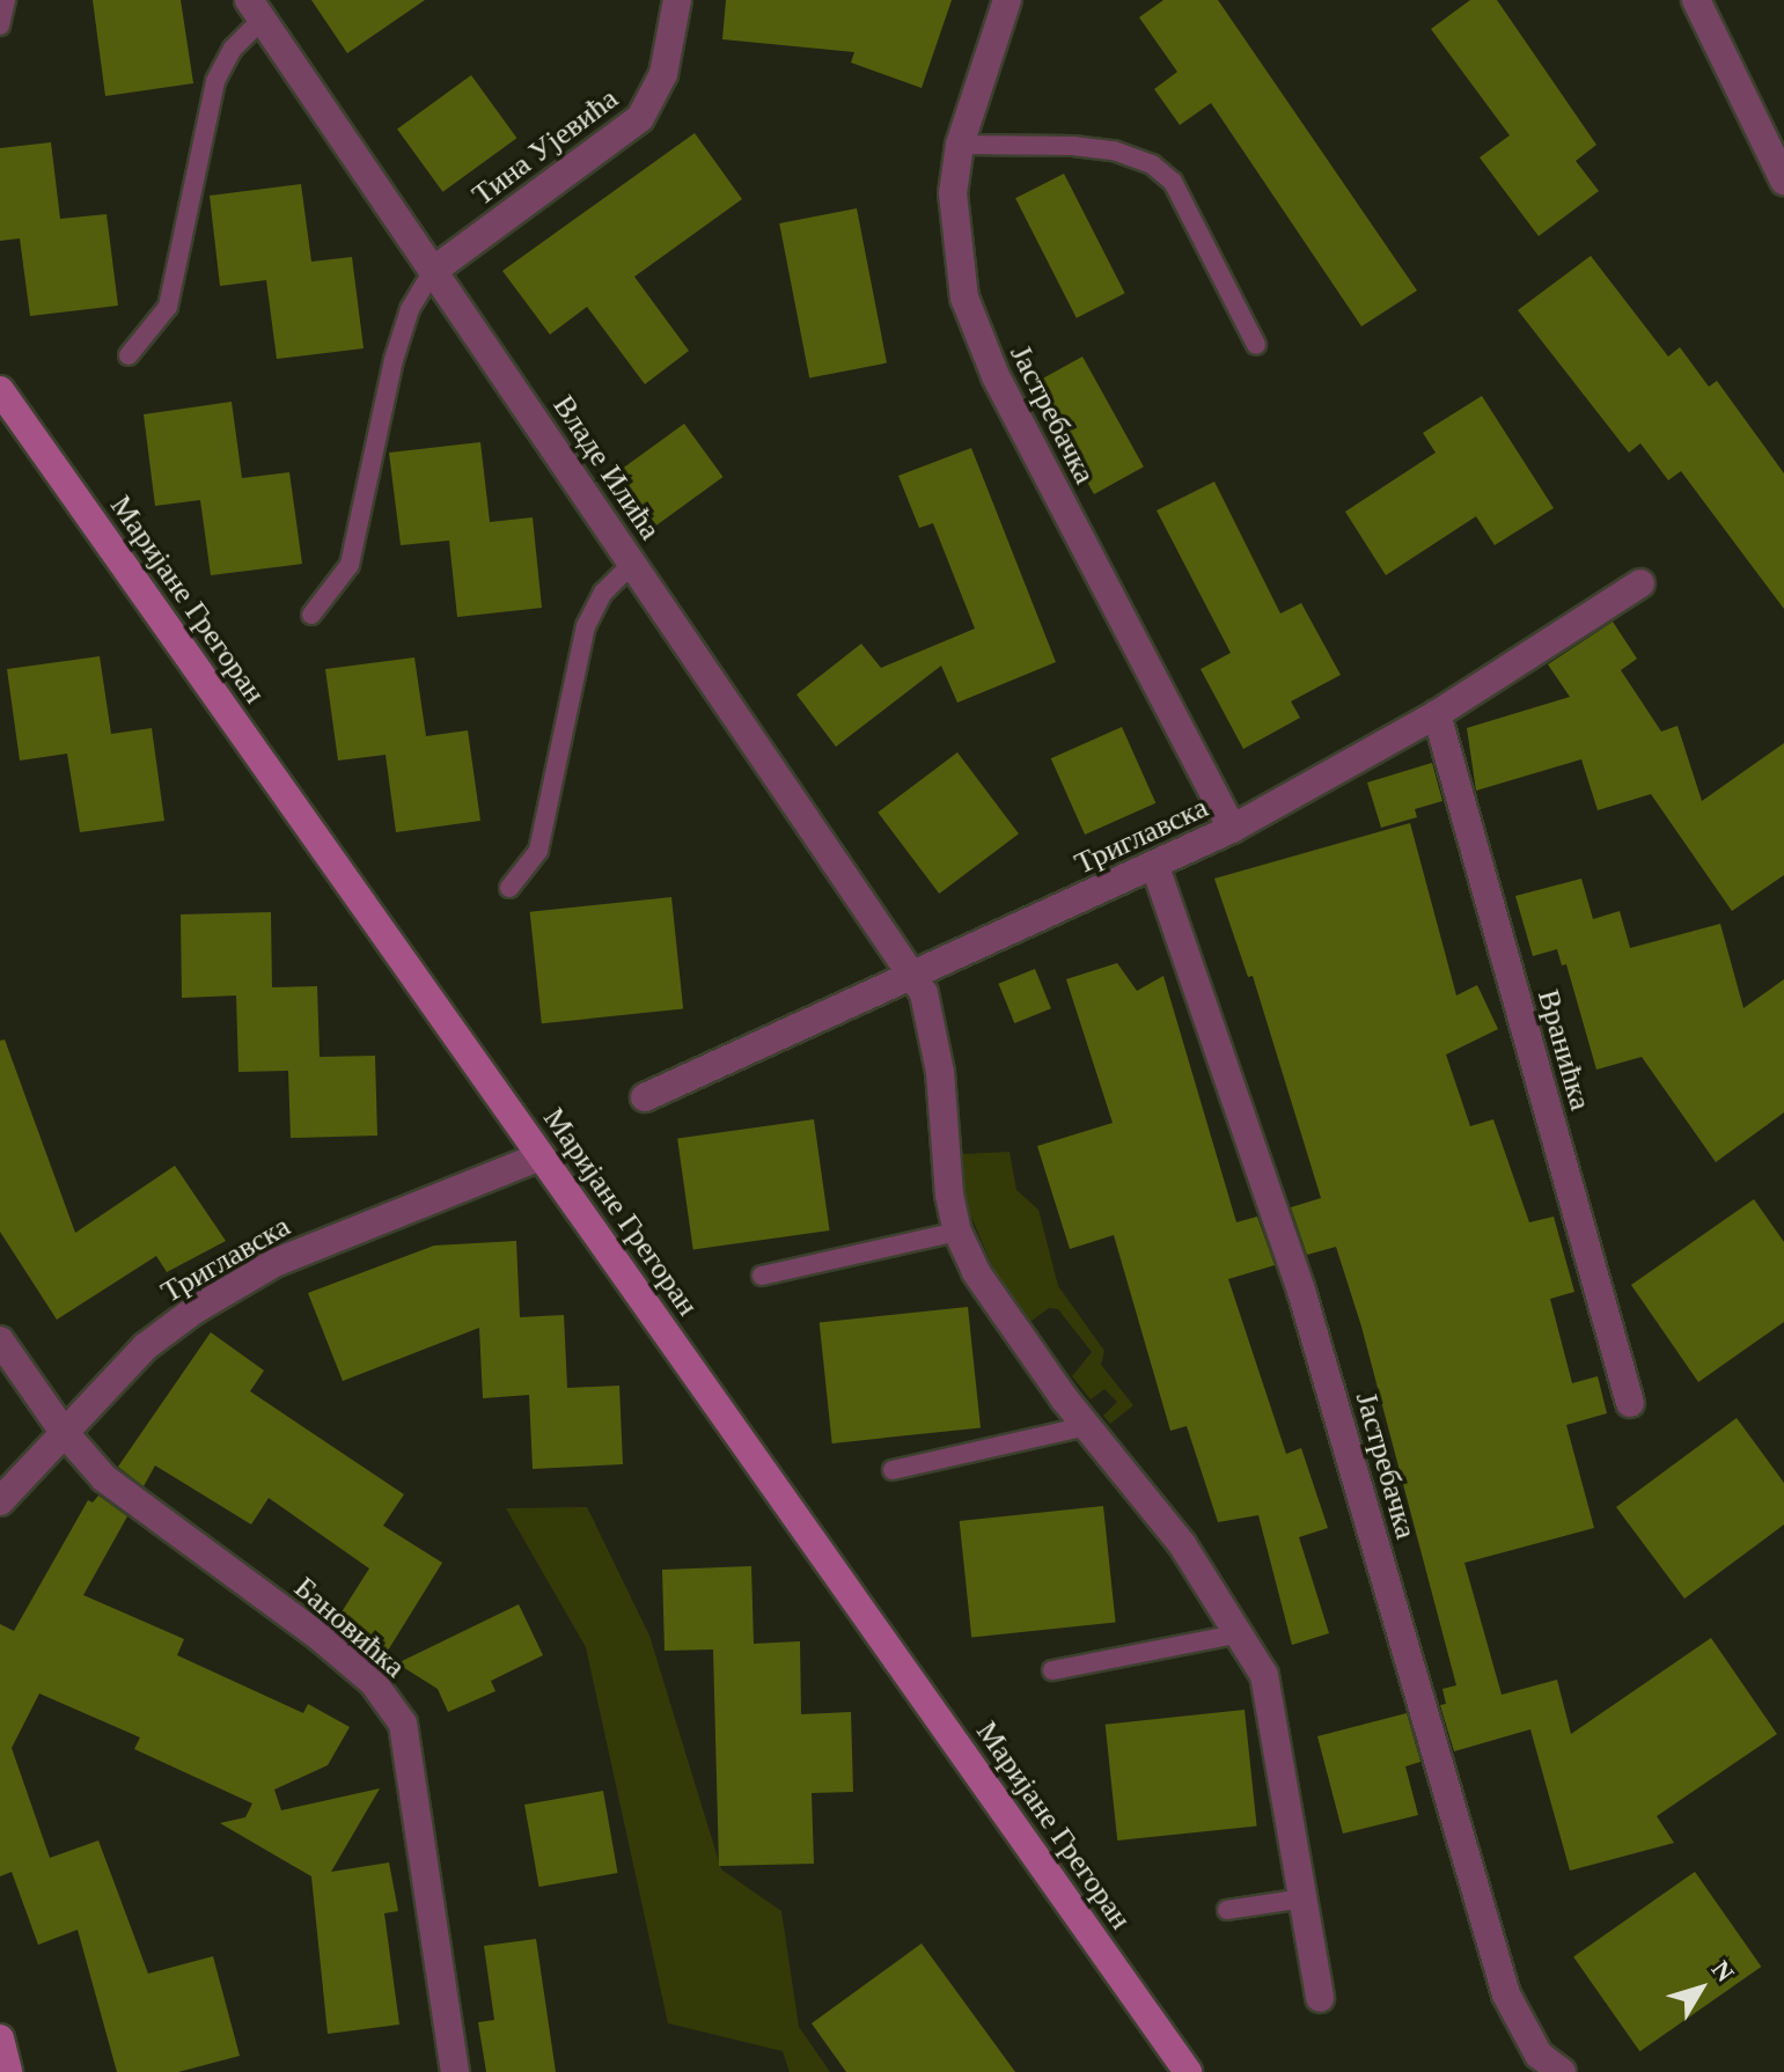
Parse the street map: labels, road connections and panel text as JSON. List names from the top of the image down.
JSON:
{
  "streets": {
    "street": [
      "Тина Ујевића",
      "Јастребачка",
      "Владе Илића",
      "Маријане Грегоран",
      "Триглавска",
      "Вранићка",
      "Бановићка"
    ]
  },
  "crossings": [
    ["Тина Ујевића", "Владе Илића"],
    ["Јастребачка", "Триглавска"],
    ["Владе Илића", "Триглавска"],
    ["Маријане Грегоран", "Триглавска"],
    ["Триглавска", "Вранићка"],
    ["Триглавска", "Бановићка"]
  ],
  "north": "top right"
}
